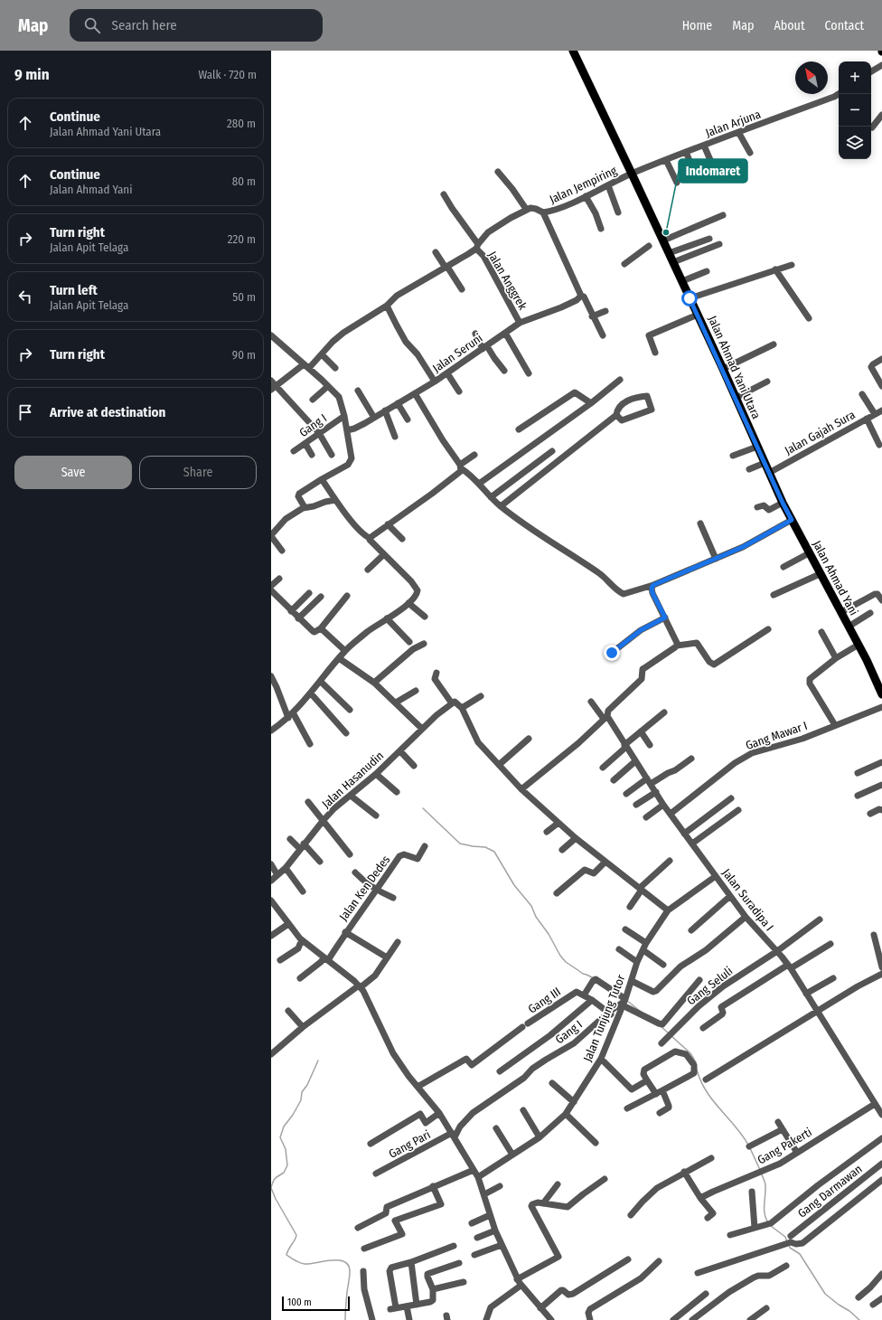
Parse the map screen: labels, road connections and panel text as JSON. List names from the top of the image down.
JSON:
{
  "streets": {
    "main road": ["Jalan Ahmad Yani Utara", "Jalan Ahmad Yani"],
    "street": [
      "Jalan Arjuna",
      "Jalan Jempiring",
      "Jalan Anggrek",
      "Jalan Seruni",
      "Gang I",
      "Jalan Gajah Sura",
      "Gang Mawar I",
      "Jalan Hasanudin",
      "Jalan Ken Dedes",
      "Jalan Suradipa I",
      "Gang Seluli",
      "Gang III",
      "Jalan Tunjung Tutor",
      "Gang Pari",
      "Gang Pakerti",
      "Gang Darmawan"
    ]
  },
  "crossings": [
    ["Jalan Arjuna", "Jalan Jempiring"],
    ["Jalan Arjuna", "Jalan Ahmad Yani Utara"],
    ["Jalan Jempiring", "Jalan Ahmad Yani Utara"],
    ["Jalan Anggrek", "Jalan Seruni"],
    ["Jalan Ahmad Yani Utara", "Jalan Gajah Sura"],
    ["Jalan Ahmad Yani Utara", "Jalan Ahmad Yani"],
    ["Gang I", "Jalan Tunjung Tutor"],
    ["Gang I", "Gang Pari"],
    ["Jalan Gajah Sura", "Jalan Ahmad Yani"],
    ["Gang Mawar I", "Jalan Suradipa I"],
    ["Jalan Suradipa I", "Gang Seluli"],
    ["Jalan Suradipa I", "Gang Pakerti"]
  ],
  "places": ["Indomaret"],
  "scale_bar": "100 m",
  "north": "top left",
  "page": {
    "header": "Map",
    "search": "Search here",
    "nav": [
      "Home",
      "Map",
      "About",
      "Contact"
    ],
    "heading": ["9 min", "Walk · 720 m"],
    "map_buttons": ["+", "−"],
    "list": [
      ["Continue", "Jalan Ahmad Yani Utara", "280 m"],
      ["Continue", "Jalan Ahmad Yani", "80 m"],
      ["Turn right", "Jalan Apit Telaga", "220 m"],
      ["Turn left", "Jalan Apit Telaga", "50 m"],
      ["Turn right", "90 m"],
      "Arrive at destination"
    ],
    "buttons": ["Save", "Share"],
    "scale": "100 m"
  }
}
